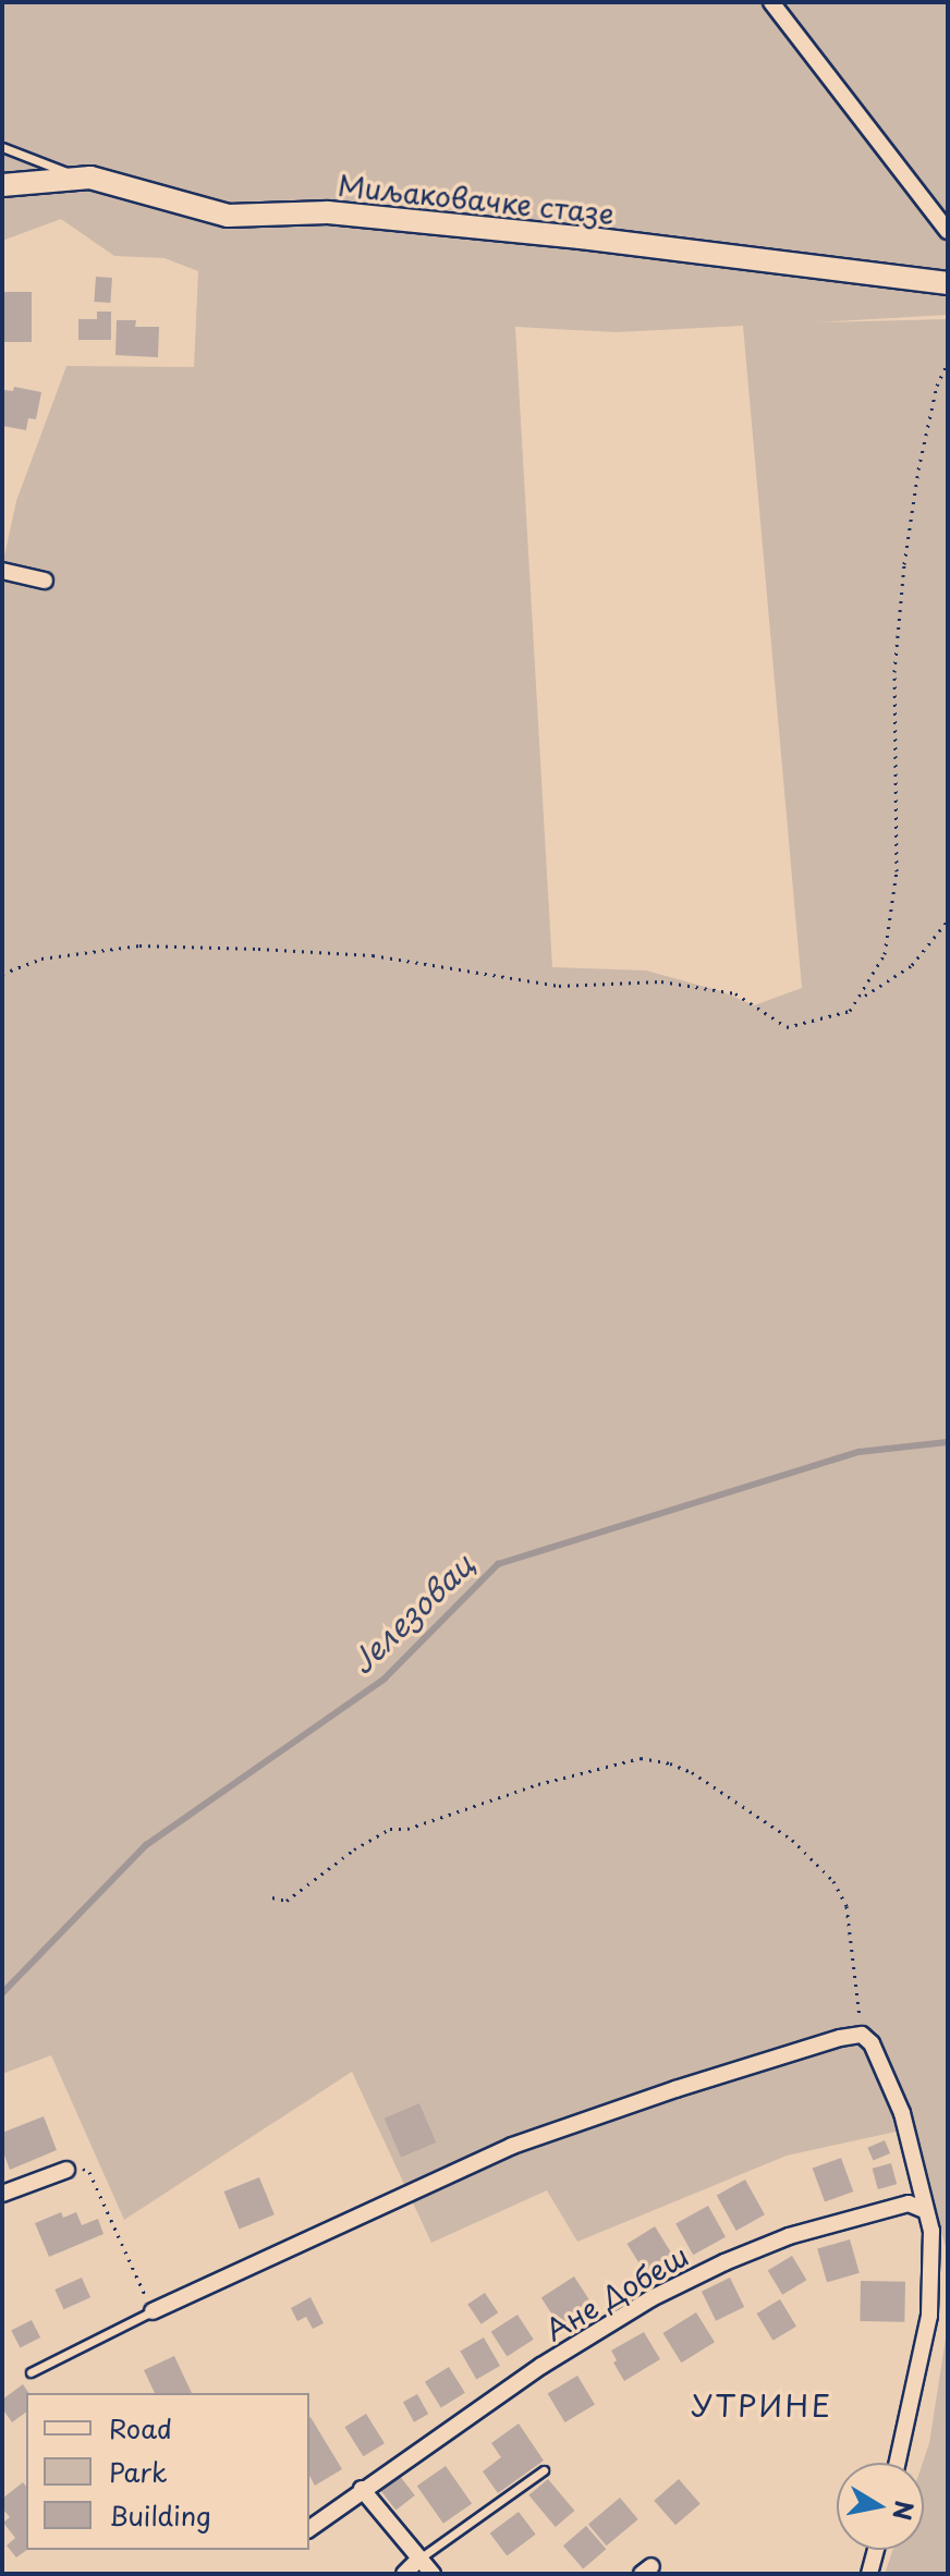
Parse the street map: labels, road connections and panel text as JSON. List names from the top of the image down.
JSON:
{
  "streets": {
    "street": ["Миљаковачке стазе", "Ане Добеш"]
  },
  "districts": ["УТРИНЕ"],
  "water": ["Јелезовац"],
  "legend": ["Road", "Park", "Building"],
  "north": "right"
}
